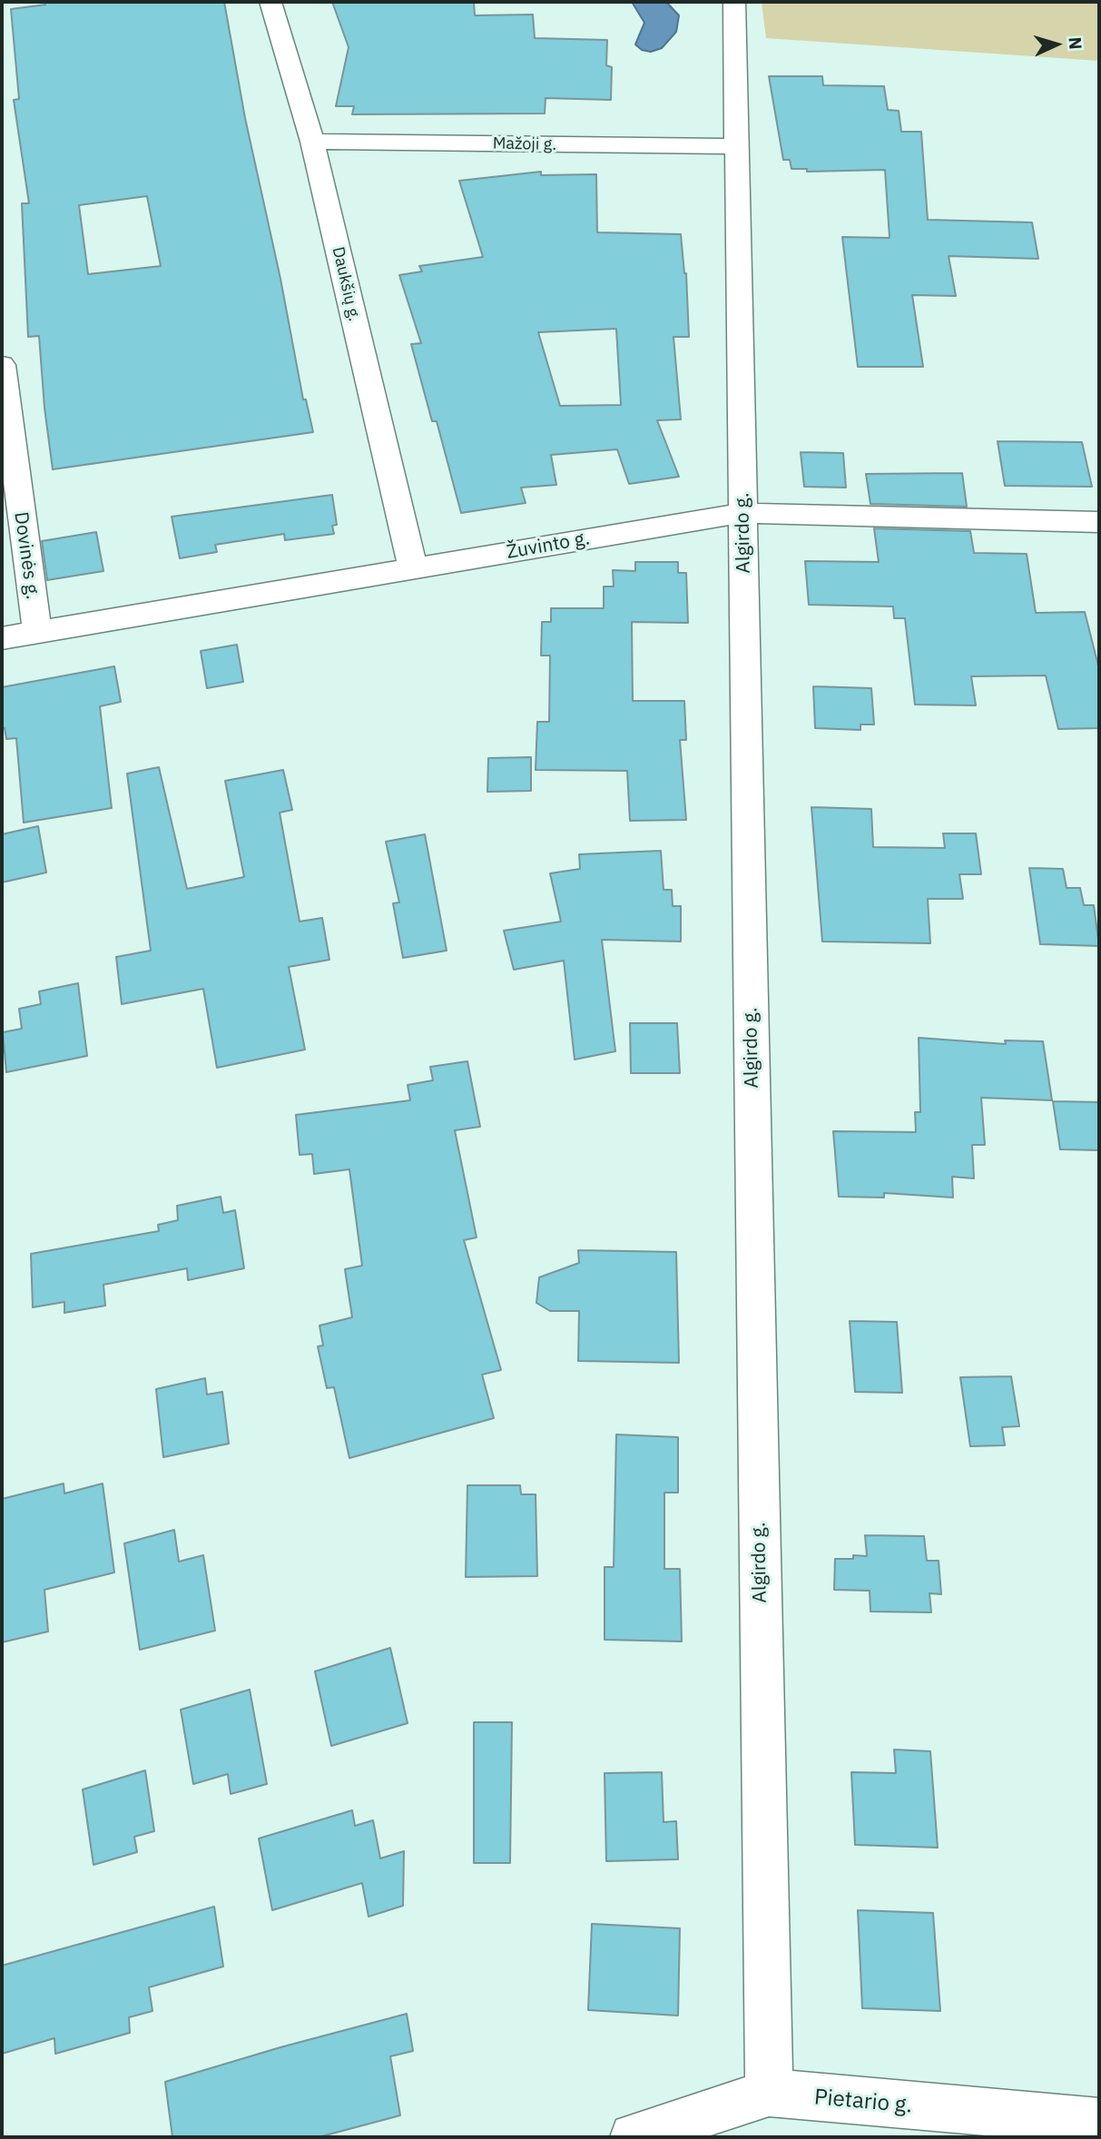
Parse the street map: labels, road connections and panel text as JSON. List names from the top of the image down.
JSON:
{
  "streets": {
    "street": [
      "Mažoji g.",
      "Daukšių g.",
      "Algirdo g.",
      "Žuvinto g.",
      "Dovinės g.",
      "Pietario g."
    ]
  },
  "crossings": [
    ["Mažoji g.", "Daukšių g."],
    ["Mažoji g.", "Algirdo g."],
    ["Daukšių g.", "Žuvinto g."],
    ["Algirdo g.", "Žuvinto g."],
    ["Algirdo g.", "Pietario g."],
    ["Žuvinto g.", "Dovinės g."]
  ],
  "north": "right"
}
